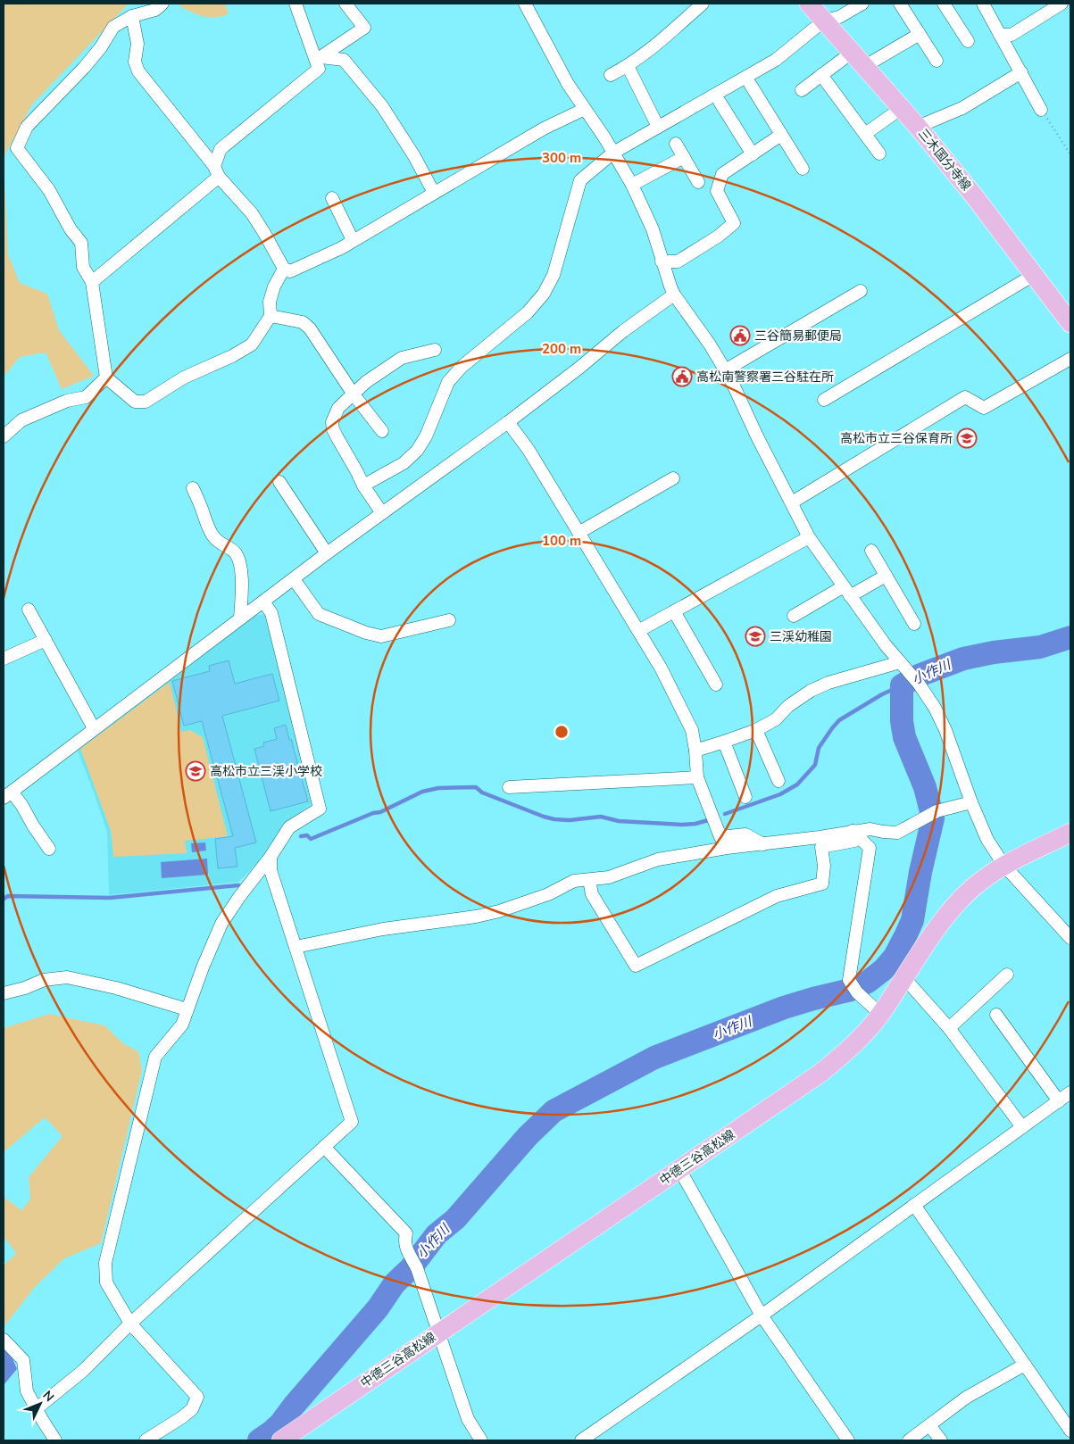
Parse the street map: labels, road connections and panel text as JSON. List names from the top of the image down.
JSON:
{
  "streets": {
    "main road": ["三木国分寺線", "中徳三谷高松線"]
  },
  "water": ["小作川"],
  "places": {
    "public building": ["三谷簡易郵便局", "高松南警察署三谷駐在所"],
    "school or university": ["高松市立三谷保育所", "三渓幼稚園", "高松市立三渓小学校"]
  },
  "north": "top right",
  "rings": ["300 m", "200 m", "100 m"]
}
